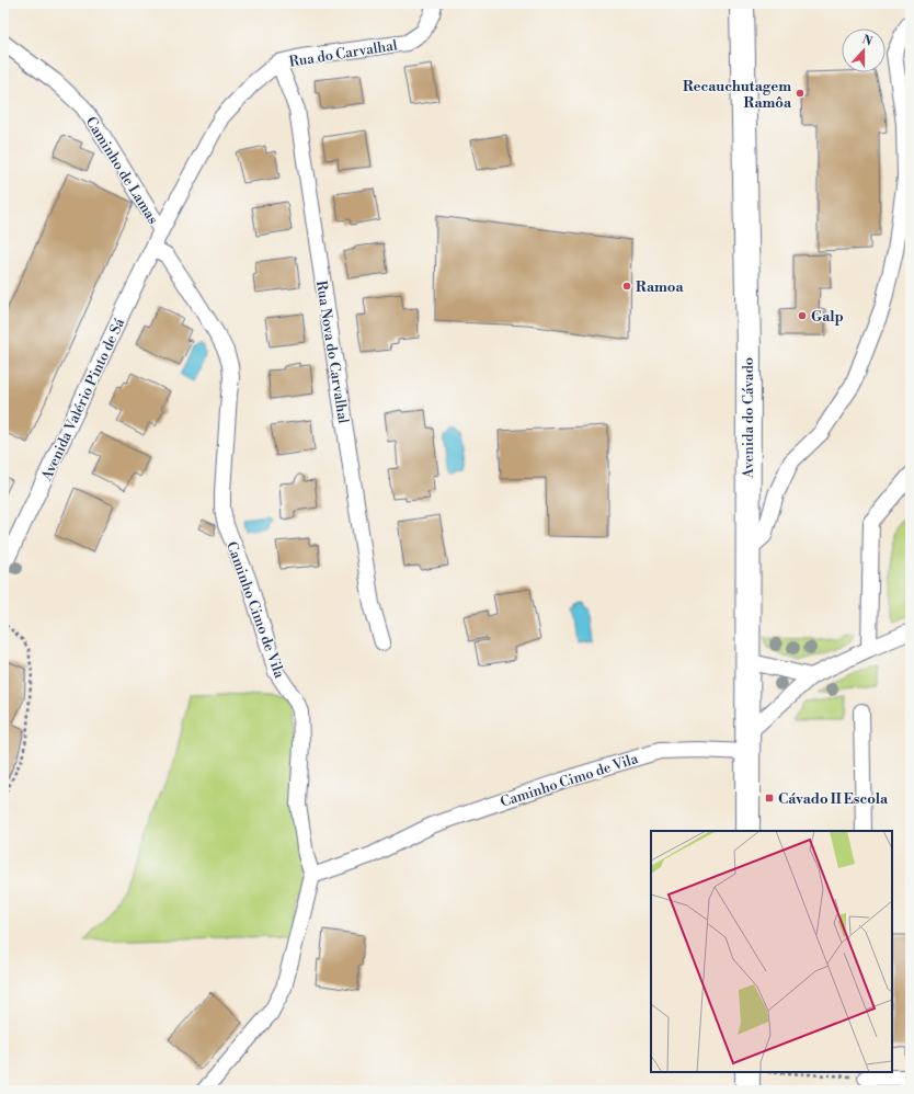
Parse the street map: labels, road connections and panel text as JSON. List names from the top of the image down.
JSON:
{
  "streets": {
    "main road": ["Avenida do Cávado"],
    "street": [
      "Rua do Carvalhal",
      "Caminho de Lamas",
      "Rua Nova do Carvalhal",
      "Avenida Valério Pinto de Sá",
      "Caminho Cimo de Vila"
    ]
  },
  "crossings": [
    ["Rua do Carvalhal", "Caminho de Lamas"],
    ["Rua do Carvalhal", "Rua Nova do Carvalhal"],
    ["Rua do Carvalhal", "Avenida Valério Pinto de Sá"],
    ["Caminho de Lamas", "Avenida Valério Pinto de Sá"],
    ["Avenida Valério Pinto de Sá", "Caminho Cimo de Vila"],
    ["Avenida do Cávado", "Caminho Cimo de Vila"]
  ],
  "places": {
    "other": ["Recauchutagem Ramôa", "Ramoa", "Galp"],
    "transit": ["Cávado II Escola"]
  },
  "north": "top"
}
